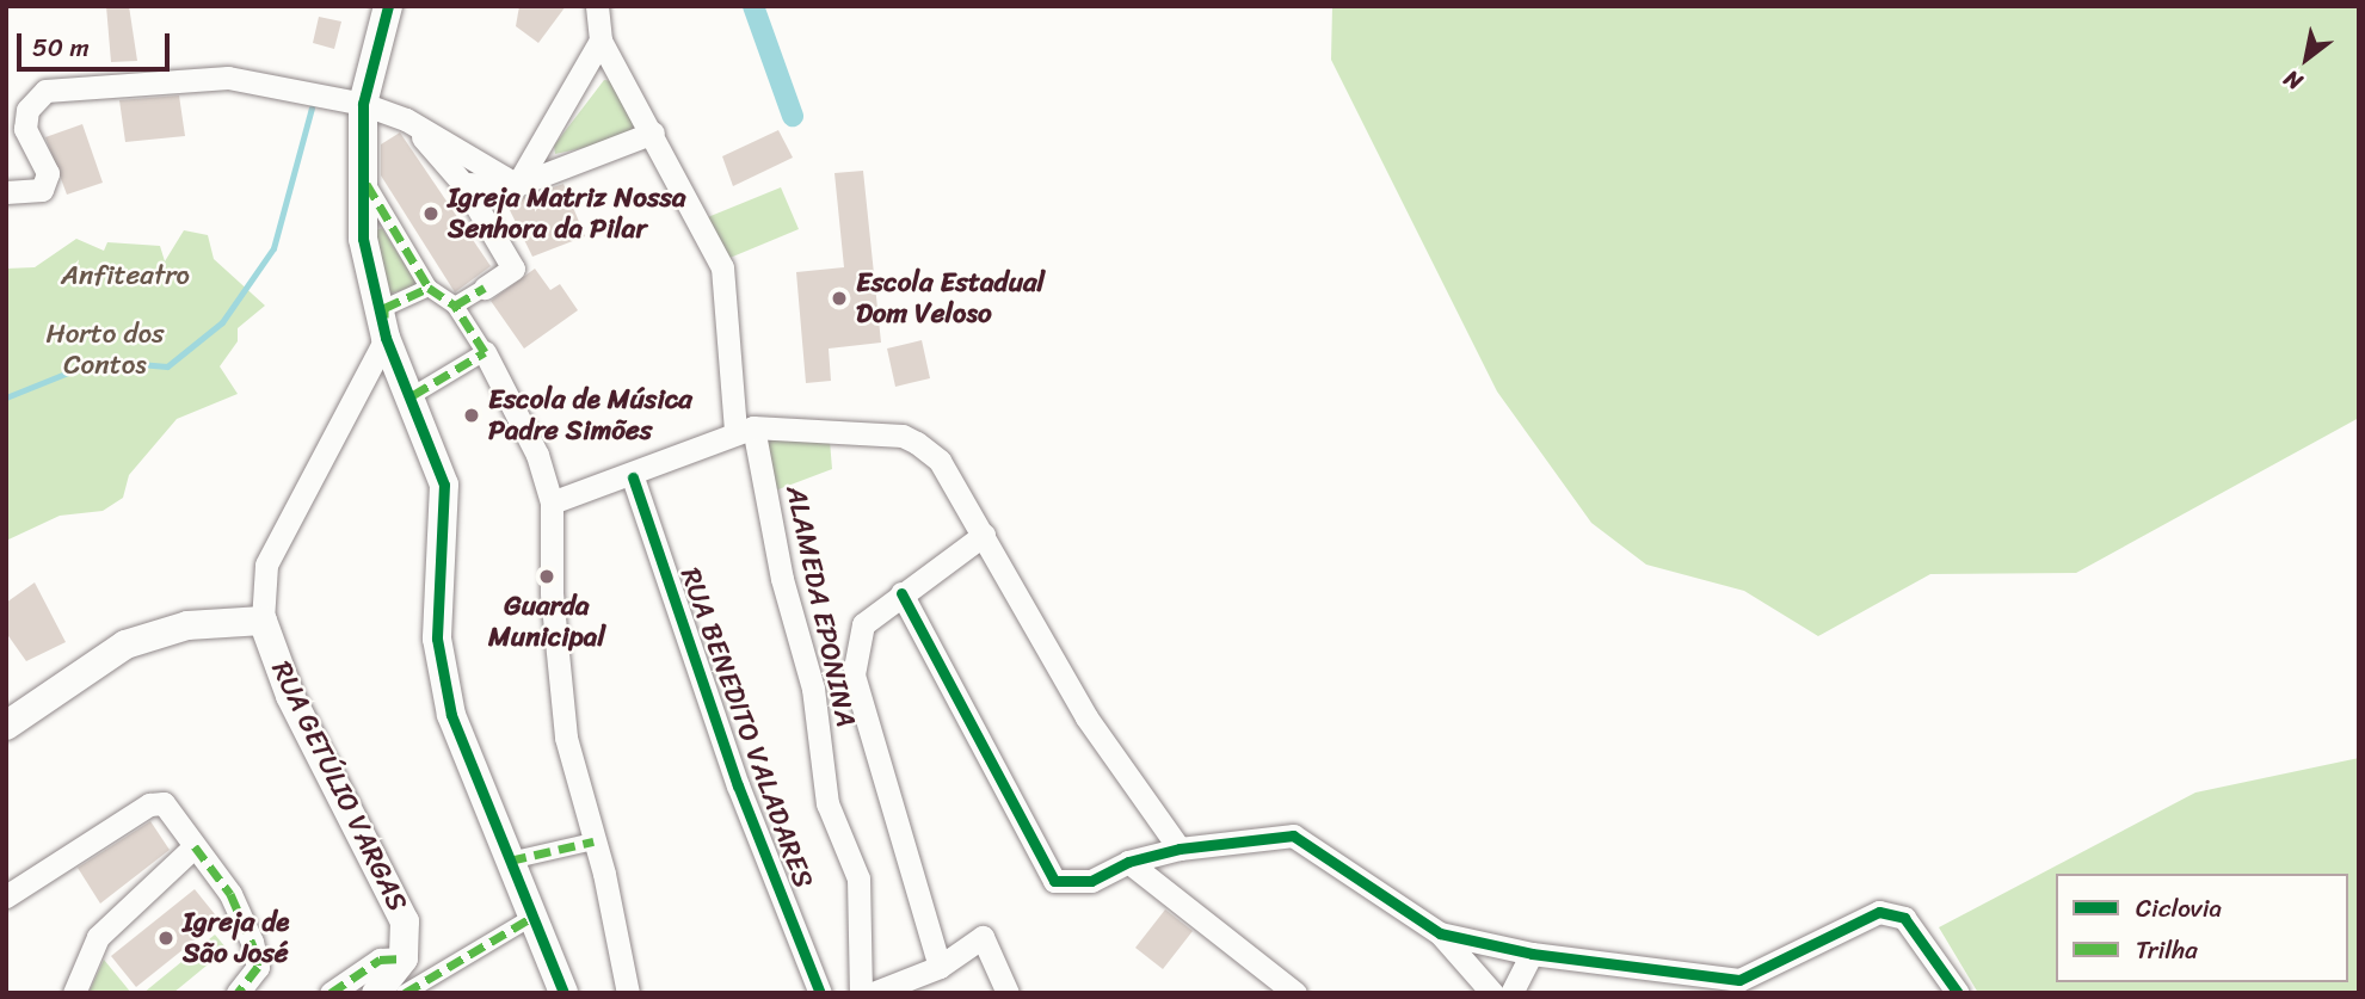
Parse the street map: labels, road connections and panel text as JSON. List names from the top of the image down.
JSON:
{
  "streets": {
    "street": ["ALAMEDA EPONINA", "RUA BENEDITO VALADARES", "RUA GETÚLIO VARGAS"]
  },
  "parks": ["Anfiteatro", "Horto dos Contos"],
  "places": [
    "Igreja Matriz Nossa Senhora da Pilar",
    "Escola Estadual Dom Veloso",
    "Escola de Música Padre Simões",
    "Guarda Municipal",
    "Igreja de São José"
  ],
  "legend": ["Ciclovia", "Trilha"],
  "scale_bar": "50 m",
  "north": "bottom left"
}
